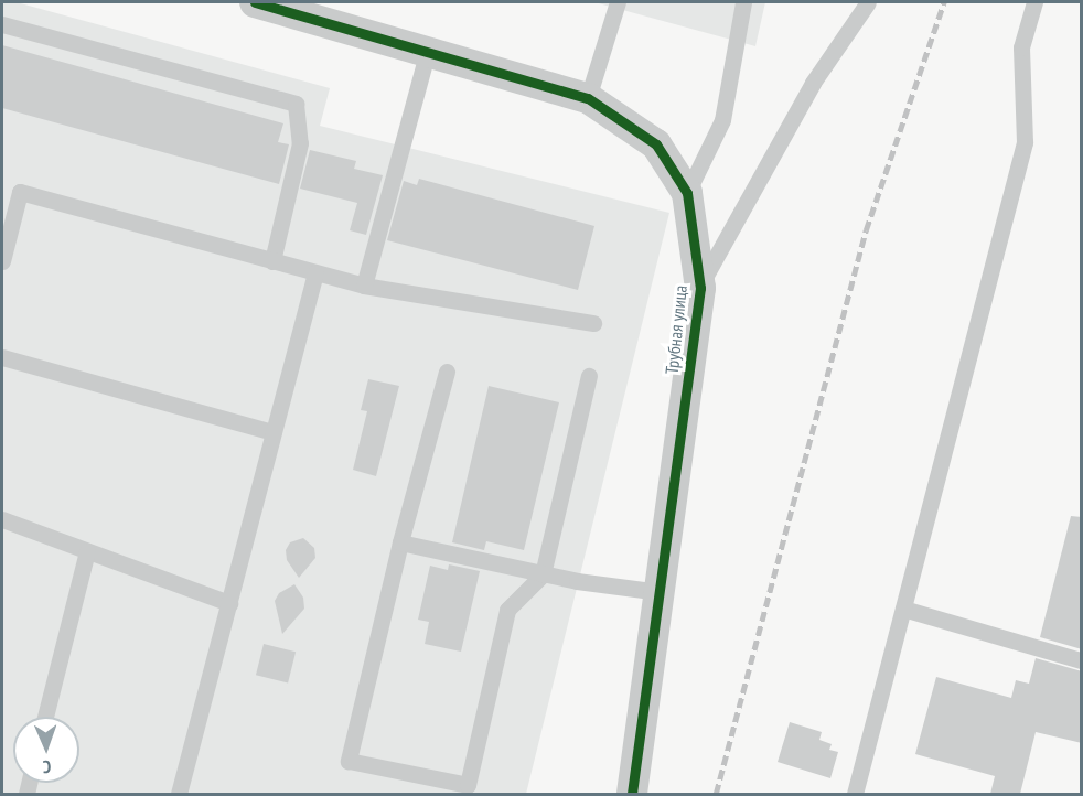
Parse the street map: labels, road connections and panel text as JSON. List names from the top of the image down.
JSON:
{
  "streets": {
    "street": ["Трубная улица"]
  },
  "north": "bottom"
}
